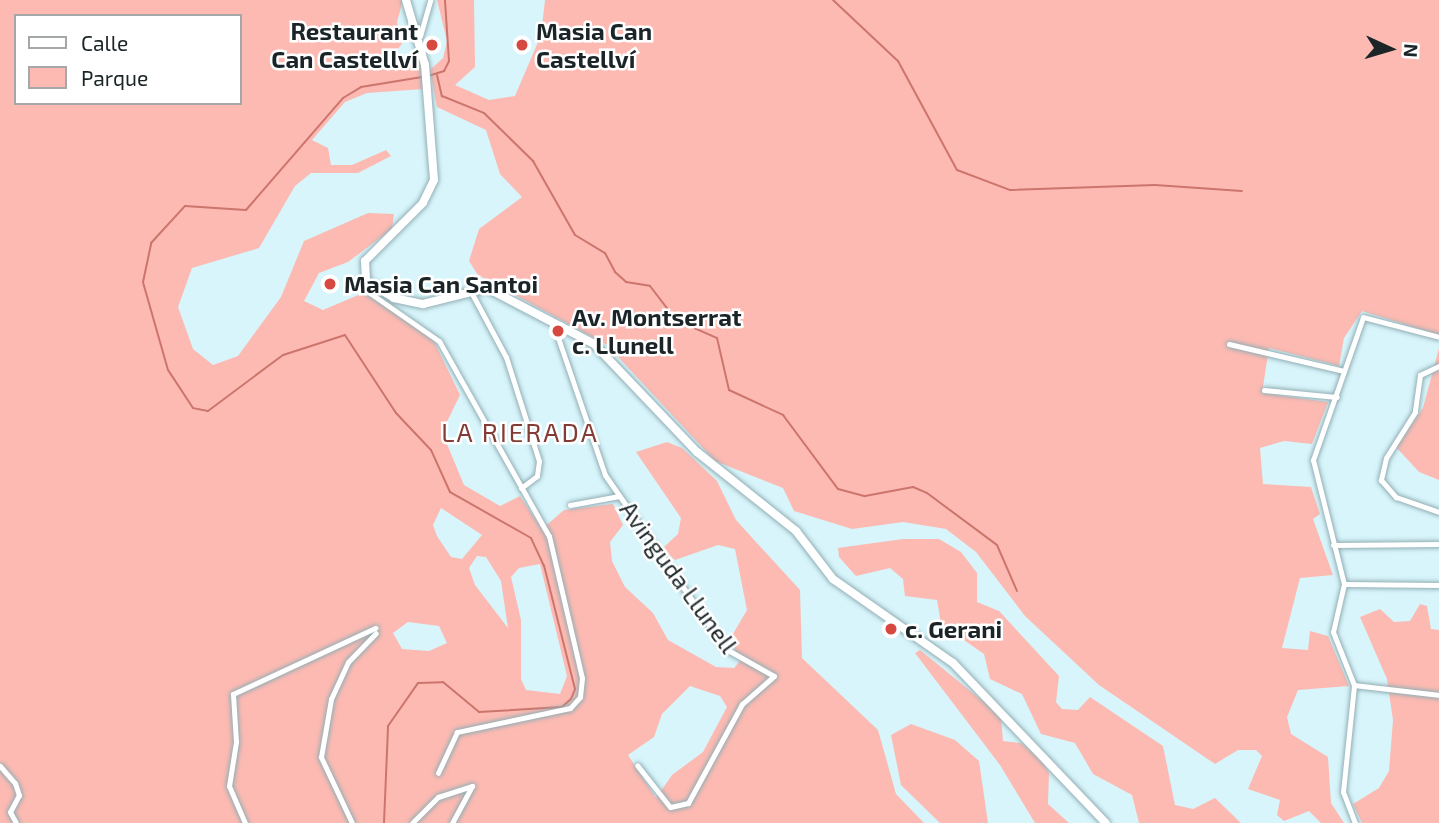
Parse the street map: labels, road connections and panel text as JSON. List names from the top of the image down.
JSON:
{
  "streets": {
    "street": ["Avinguda Llunell"]
  },
  "districts": ["LA RIERADA"],
  "places": [
    "Restaurant Can Castellví",
    "Masia Can Castellví",
    "Masia Can Santoi",
    "Av. Montserrat c. Llunell",
    "c. Gerani"
  ],
  "legend": ["Calle", "Parque"],
  "north": "right"
}
